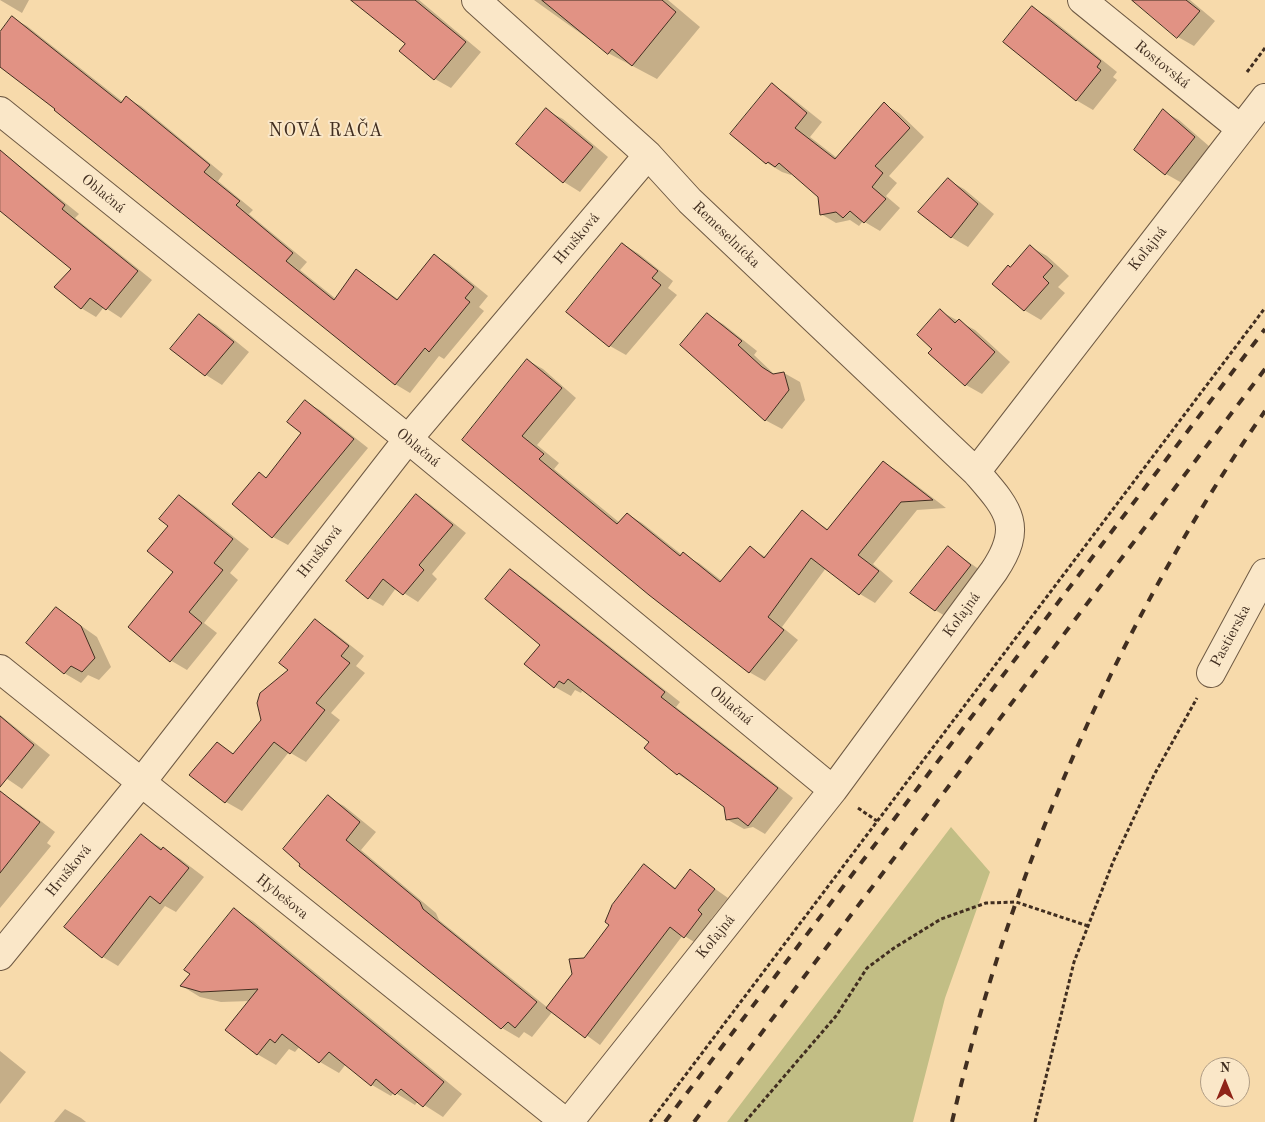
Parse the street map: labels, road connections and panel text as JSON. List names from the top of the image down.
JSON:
{
  "streets": {
    "street": [
      "Rostovská",
      "Oblačná",
      "Remeselnícka",
      "Hrušková",
      "Koľajná",
      "Pastierska",
      "Hybešova"
    ]
  },
  "crossings": [
    ["Rostovská", "Koľajná"],
    ["Oblačná", "Hrušková"],
    ["Oblačná", "Koľajná"],
    ["Remeselnícka", "Hrušková"],
    ["Remeselnícka", "Koľajná"],
    ["Hrušková", "Hybešova"]
  ],
  "districts": ["NOVÁ RAČA"],
  "north": "top"
}
